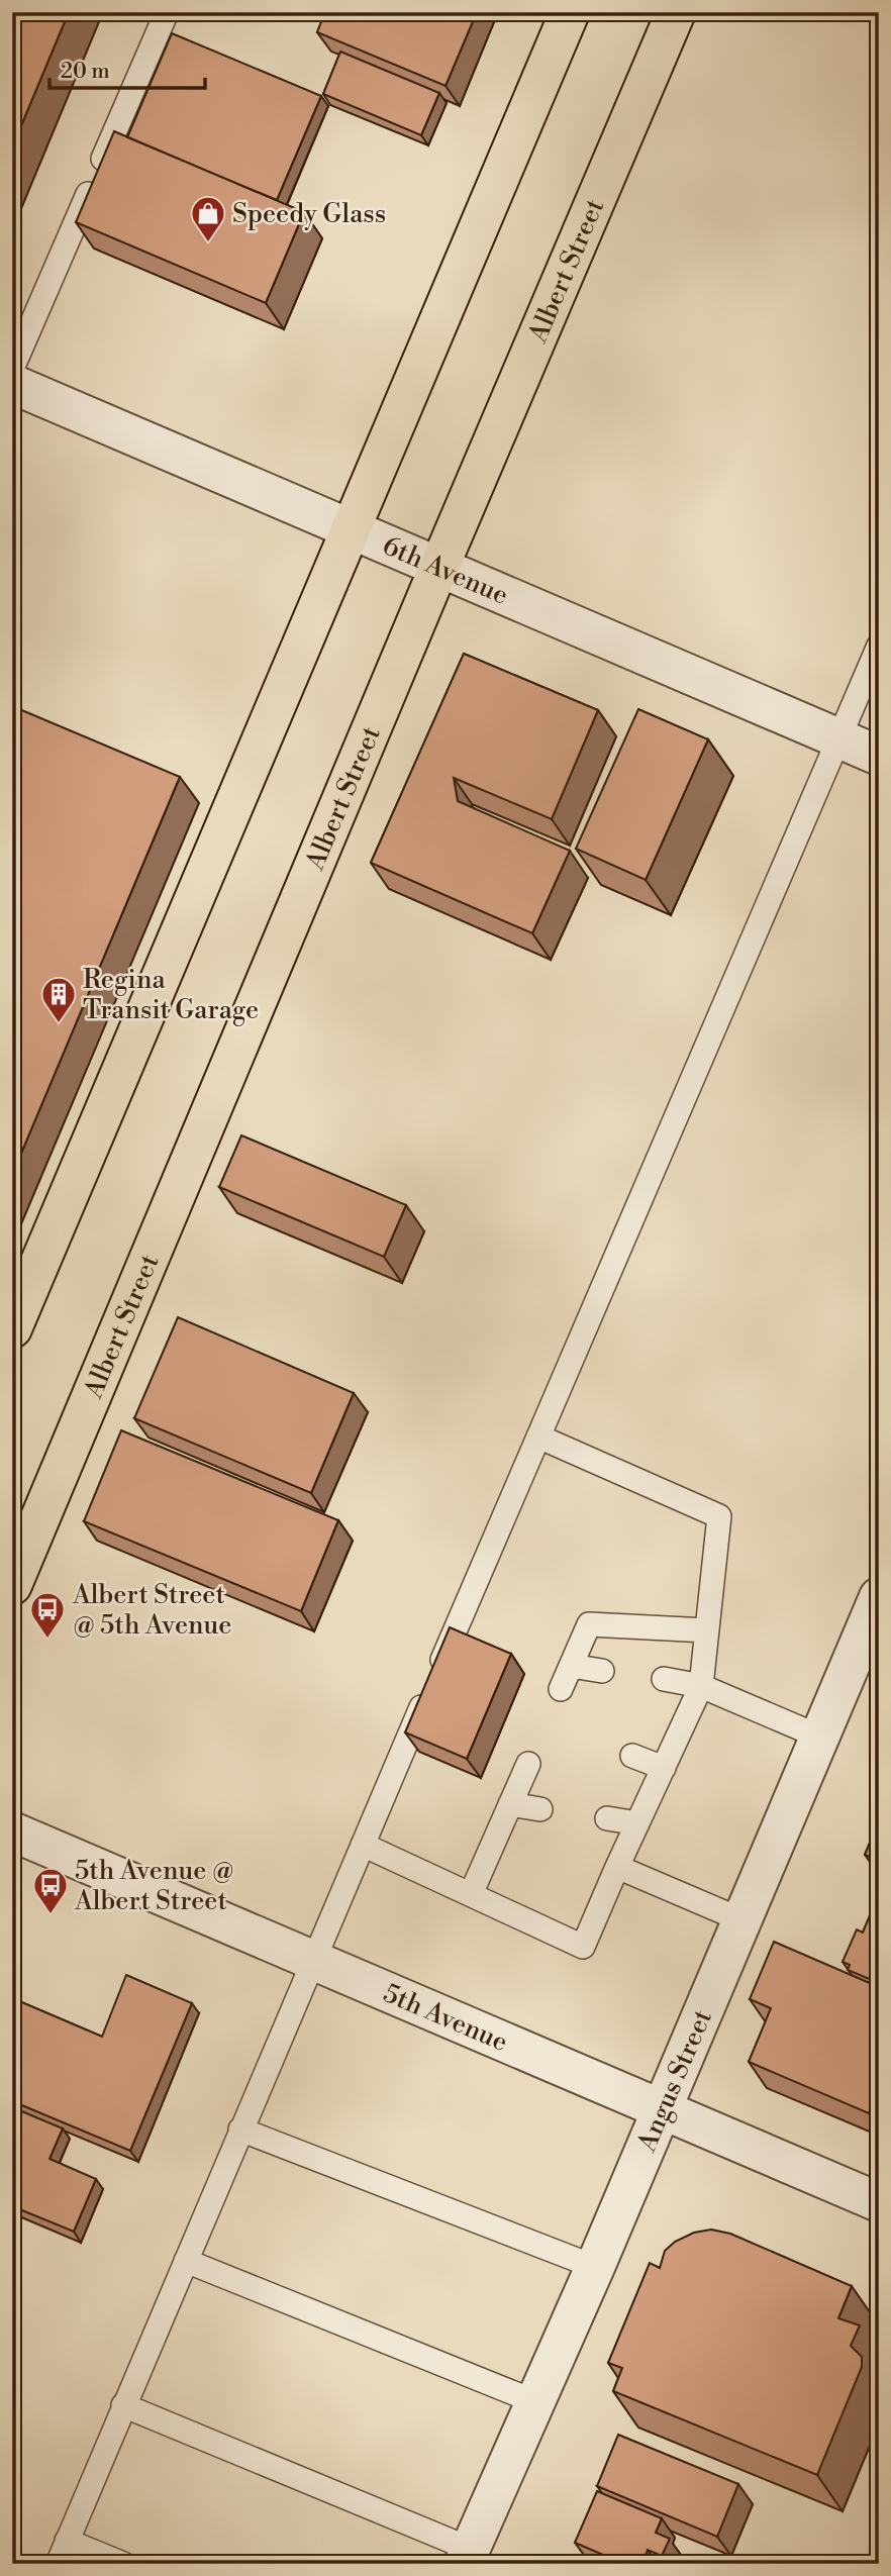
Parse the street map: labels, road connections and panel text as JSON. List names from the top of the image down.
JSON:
{
  "streets": {
    "main road": ["Albert Street"],
    "street": ["6th Avenue", "5th Avenue", "Angus Street"]
  },
  "crossings": [
    ["Albert Street", "6th Avenue"],
    ["5th Avenue", "Angus Street"]
  ],
  "places": {
    "shop": ["Speedy Glass"],
    "building": ["Regina Transit Garage"],
    "bus stop": ["Albert Street @ 5th Avenue", "5th Avenue @ Albert Street"]
  },
  "scale_bar": "20 m"
}
